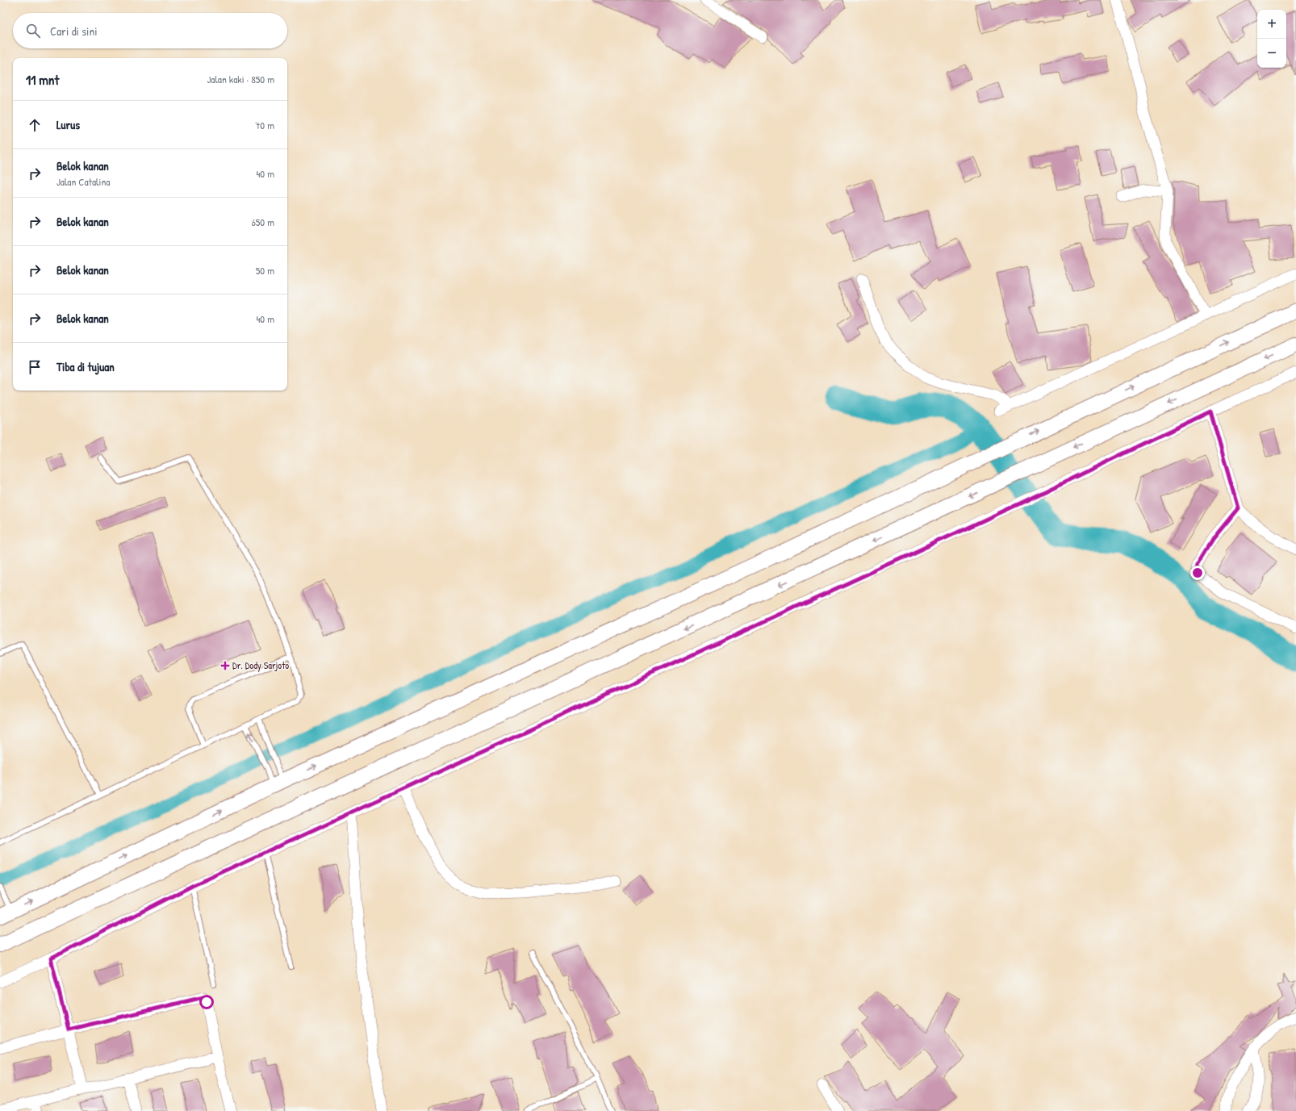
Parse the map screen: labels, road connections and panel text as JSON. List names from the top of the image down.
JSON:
{
  "places": {
    "health": ["Dr. Dody Sarjoto"]
  },
  "page": {
    "map_buttons": ["+", "−"],
    "search": "Cari di sini",
    "heading": ["11 mnt", "Jalan kaki · 850 m"],
    "list": [
      ["Lurus", "70 m"],
      ["Belok kanan", "Jalan Catalina", "40 m"],
      ["Belok kanan", "650 m"],
      ["Belok kanan", "50 m"],
      ["Belok kanan", "40 m"],
      "Tiba di tujuan"
    ]
  }
}
